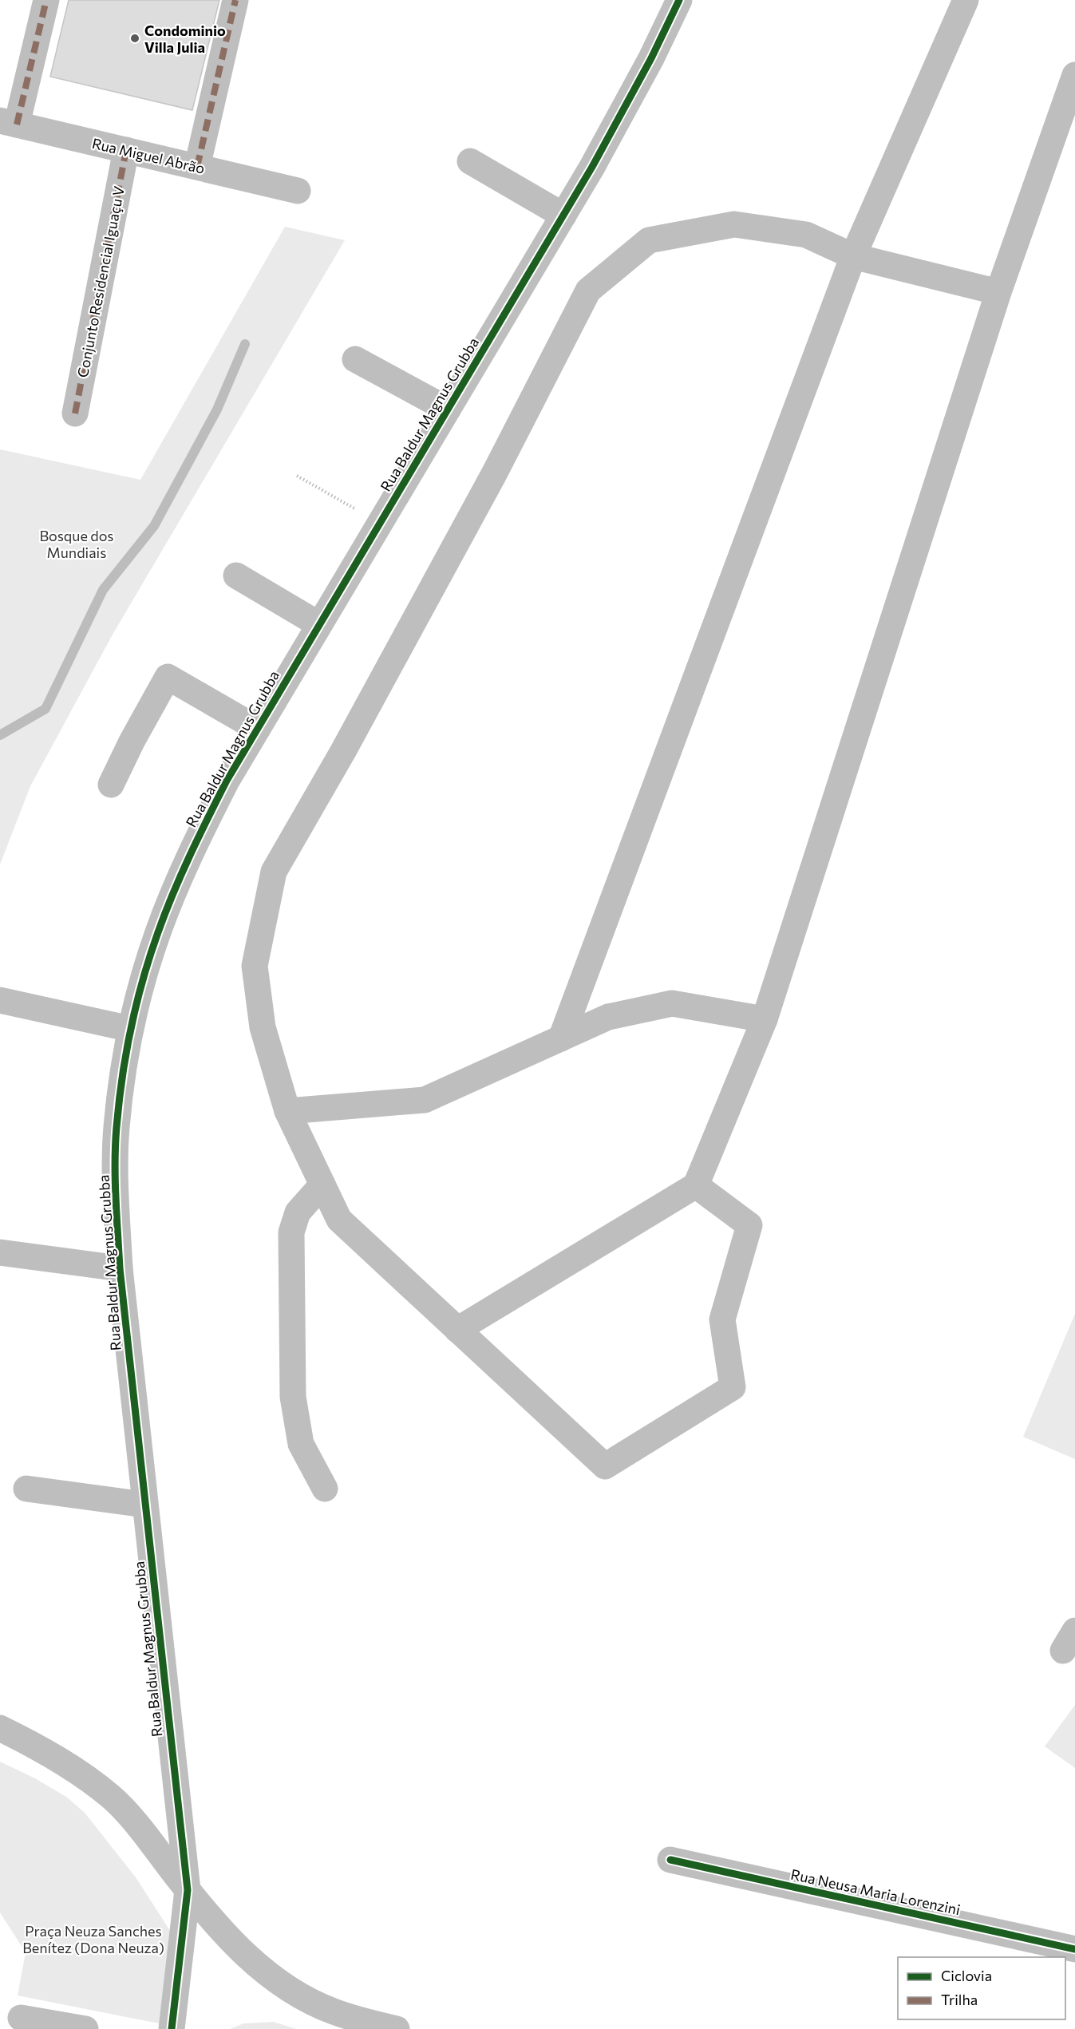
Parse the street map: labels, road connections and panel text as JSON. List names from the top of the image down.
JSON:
{
  "streets": {
    "street": [
      "Rua Miguel Abrão",
      "Conjunto Residencial Iguaçu V",
      "Rua Baldur Magnus Grubba",
      "Rua Neusa Maria Lorenzini"
    ]
  },
  "crossings": [
    ["Rua Miguel Abrão", "Conjunto Residencial Iguaçu V"]
  ],
  "parks": ["Bosque dos Mundiais", "Praça Neuza Sanches Benítez (Dona Neuza)"],
  "places": ["Condominio Villa Julia"],
  "legend": ["Ciclovia", "Trilha"]
}
